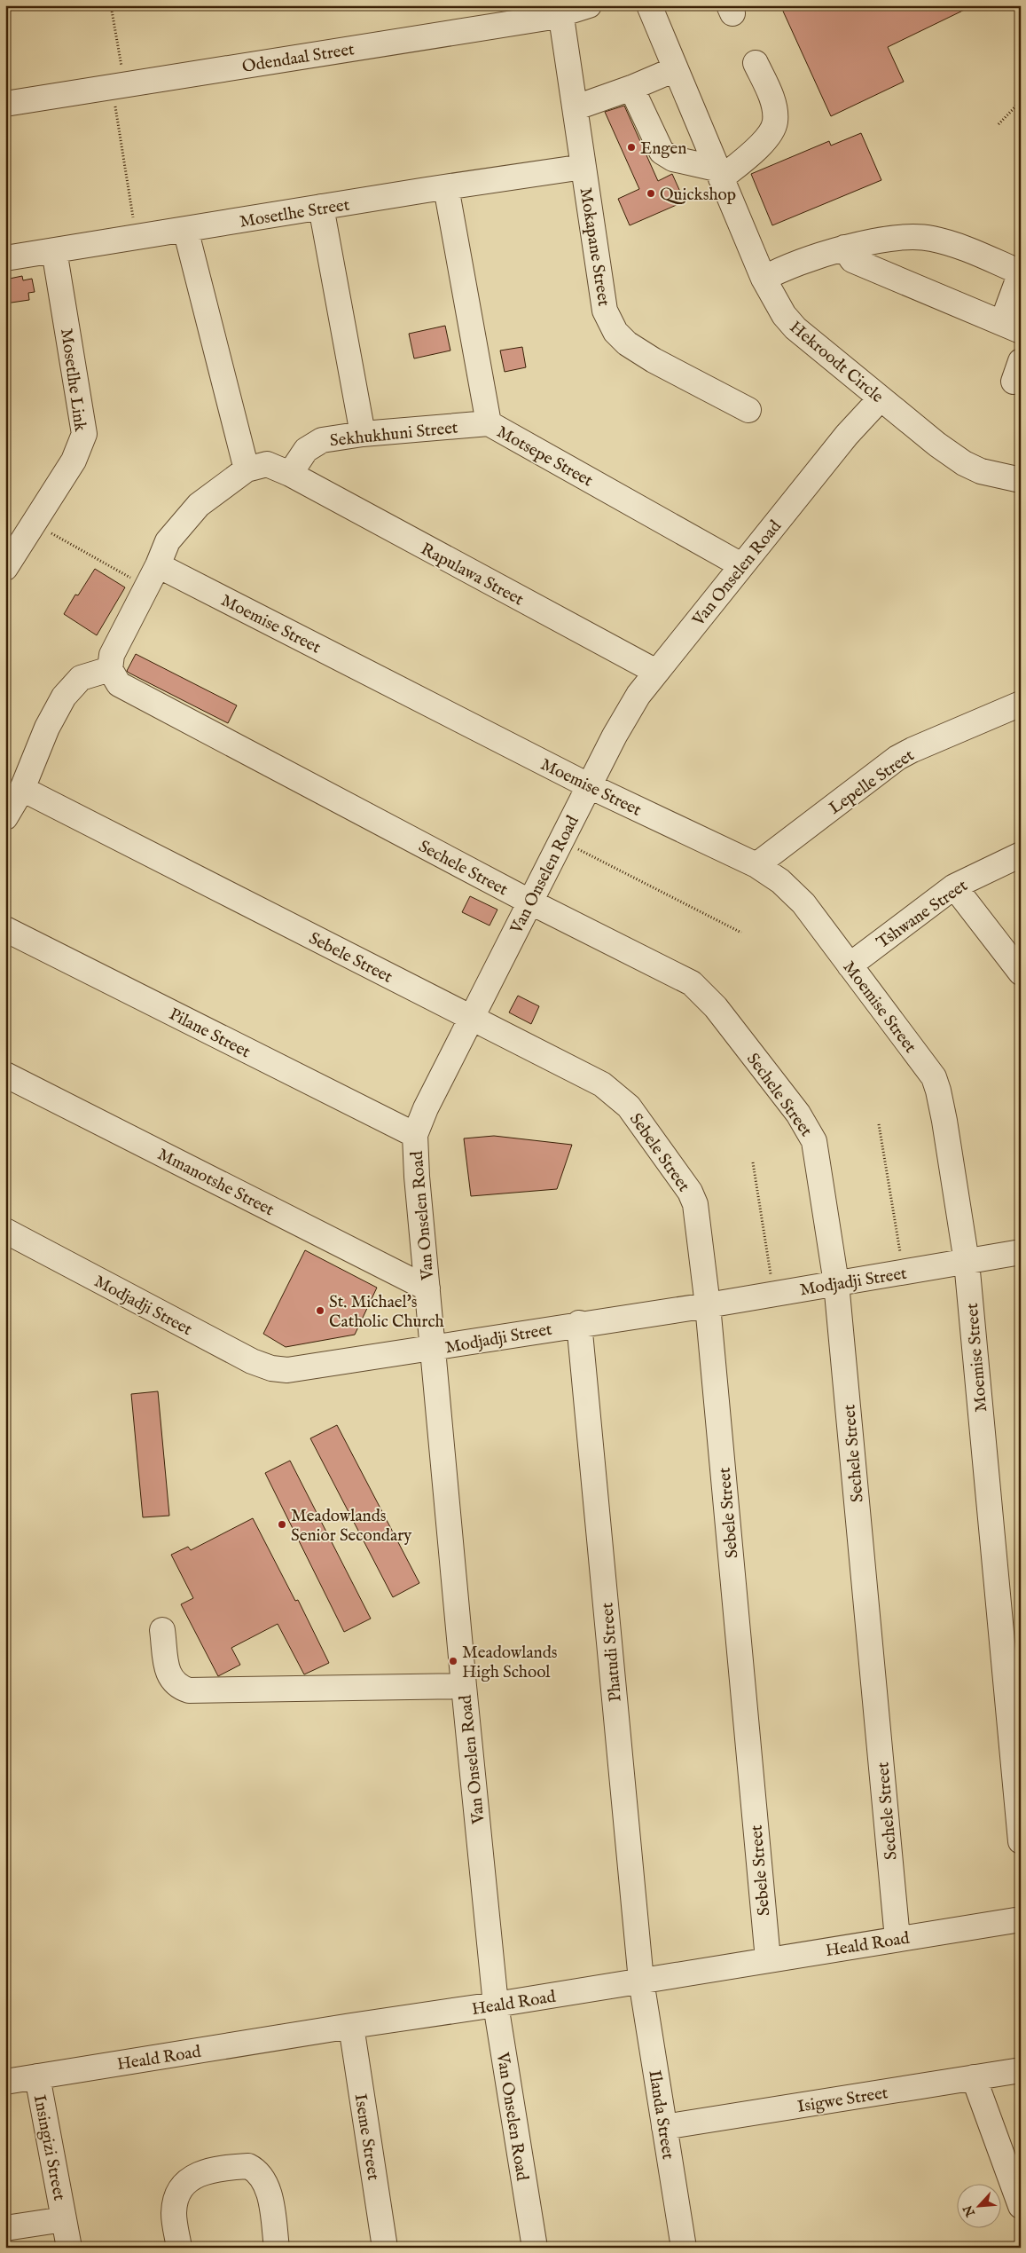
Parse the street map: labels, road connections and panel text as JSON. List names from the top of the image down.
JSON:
{
  "streets": {
    "street": [
      "Odendaal Street",
      "Mosetlhe Street",
      "Mokapane Street",
      "Hekroodt Circle",
      "Mosetlhe Link",
      "Sekhukhuni Street",
      "Motsepe Street",
      "Van Onselen Road",
      "Rapulawa Street",
      "Moemise Street",
      "Lepelle Street",
      "Sechele Street",
      "Tshwane Street",
      "Sebele Street",
      "Pilane Street",
      "Mmanotshe Street",
      "Modjadji Street",
      "Phatudi Street",
      "Heald Road",
      "Isigwe Street",
      "Ilanda Street",
      "Iseme Street",
      "Insingizi Street"
    ]
  },
  "crossings": [
    ["Odendaal Street", "Mokapane Street"],
    ["Mosetlhe Street", "Mokapane Street"],
    ["Mosetlhe Street", "Mosetlhe Link"],
    ["Mosetlhe Street", "Motsepe Street"],
    ["Hekroodt Circle", "Van Onselen Road"],
    ["Sekhukhuni Street", "Motsepe Street"],
    ["Sekhukhuni Street", "Rapulawa Street"],
    ["Motsepe Street", "Van Onselen Road"],
    ["Van Onselen Road", "Rapulawa Street"],
    ["Van Onselen Road", "Moemise Street"],
    ["Van Onselen Road", "Sechele Street"],
    ["Van Onselen Road", "Sebele Street"],
    ["Van Onselen Road", "Pilane Street"],
    ["Van Onselen Road", "Mmanotshe Street"],
    ["Van Onselen Road", "Modjadji Street"],
    ["Van Onselen Road", "Heald Road"],
    ["Moemise Street", "Lepelle Street"],
    ["Moemise Street", "Tshwane Street"],
    ["Moemise Street", "Modjadji Street"],
    ["Sechele Street", "Modjadji Street"],
    ["Sechele Street", "Heald Road"],
    ["Sebele Street", "Modjadji Street"],
    ["Sebele Street", "Heald Road"],
    ["Modjadji Street", "Phatudi Street"],
    ["Phatudi Street", "Heald Road"],
    ["Phatudi Street", "Ilanda Street"],
    ["Heald Road", "Ilanda Street"],
    ["Heald Road", "Iseme Street"],
    ["Heald Road", "Insingizi Street"],
    ["Isigwe Street", "Ilanda Street"]
  ],
  "places": [
    "Engen",
    "Quickshop",
    "St. Michael's Catholic Church",
    "Meadowlands Senior Secondary",
    "Meadowlands High School"
  ],
  "north": "bottom left"
}
